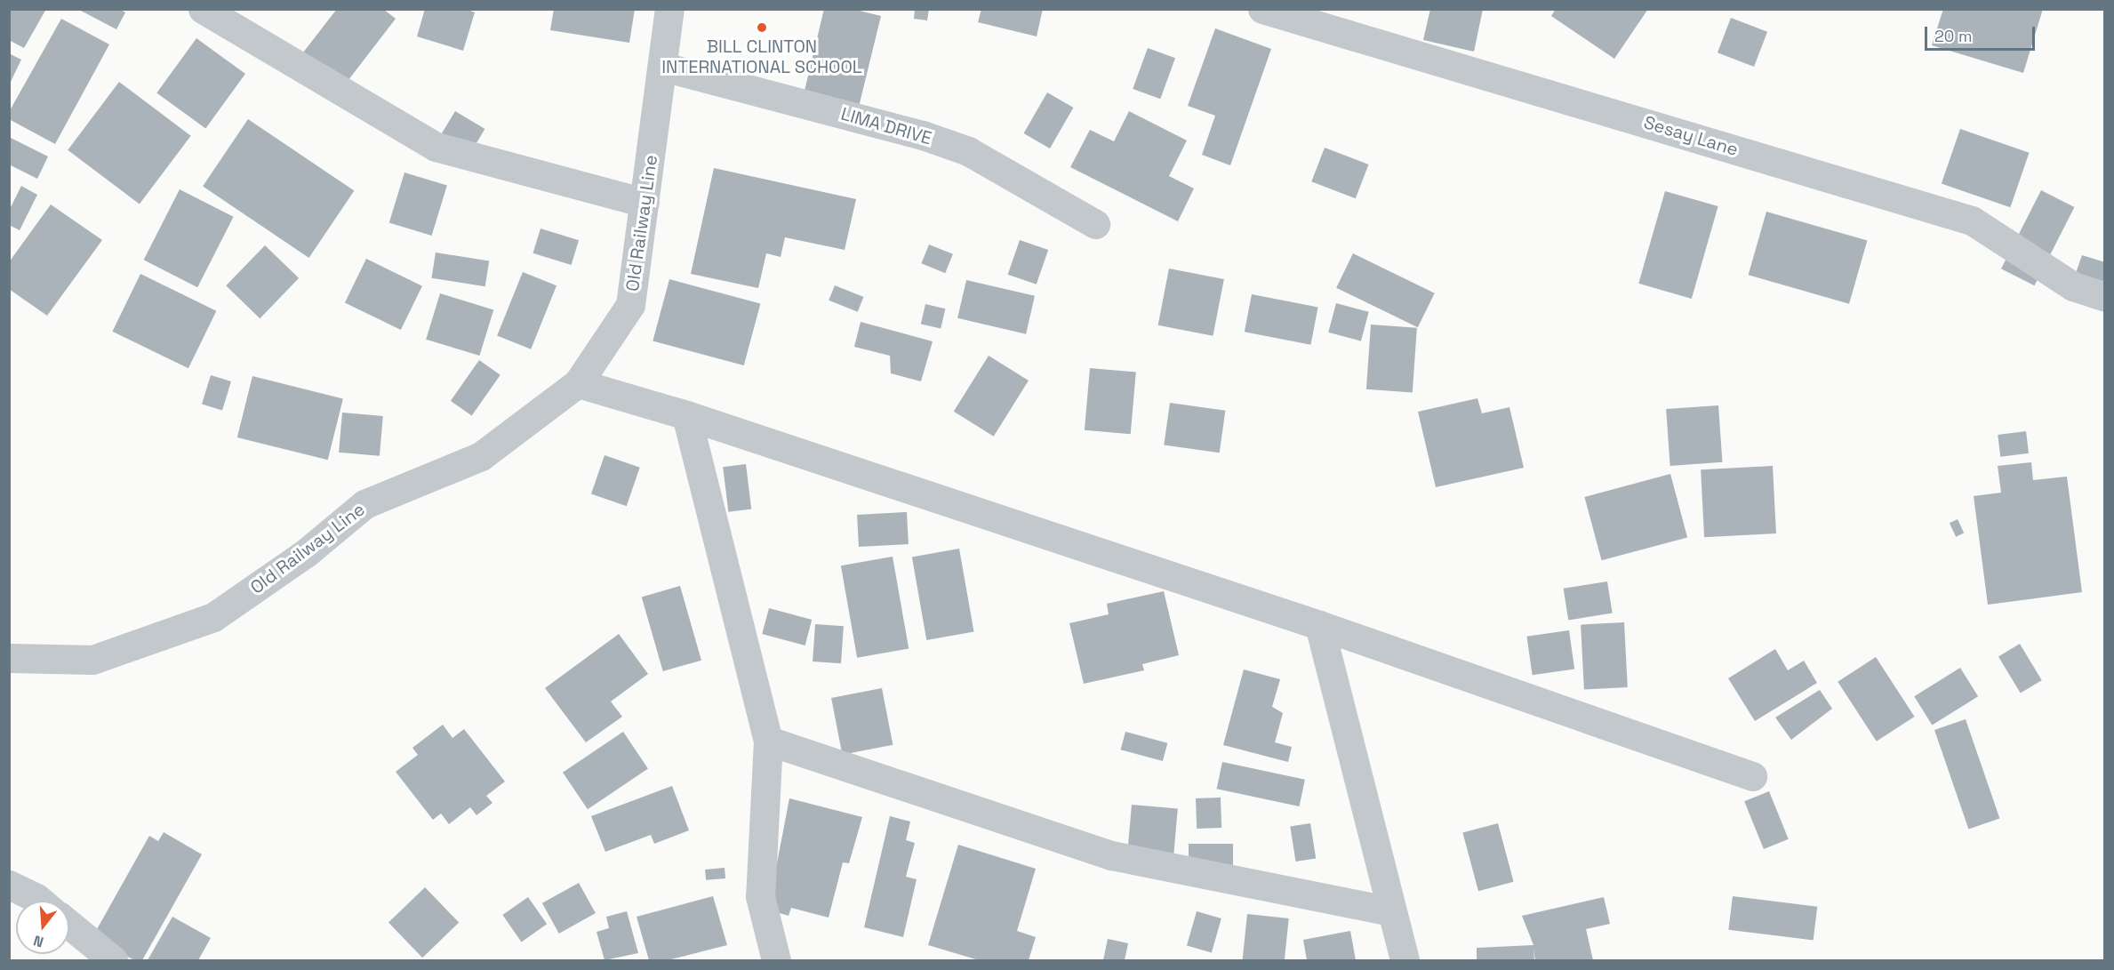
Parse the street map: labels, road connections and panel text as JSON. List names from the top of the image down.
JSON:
{
  "streets": {
    "street": ["LIMA DRIVE", "Sesay Lane", "Old Railway Line"]
  },
  "crossings": [
    ["LIMA DRIVE", "Old Railway Line"]
  ],
  "places": ["BILL CLINTON INTERNATIONAL SCHOOL"],
  "scale_bar": "20 m",
  "north": "bottom"
}
